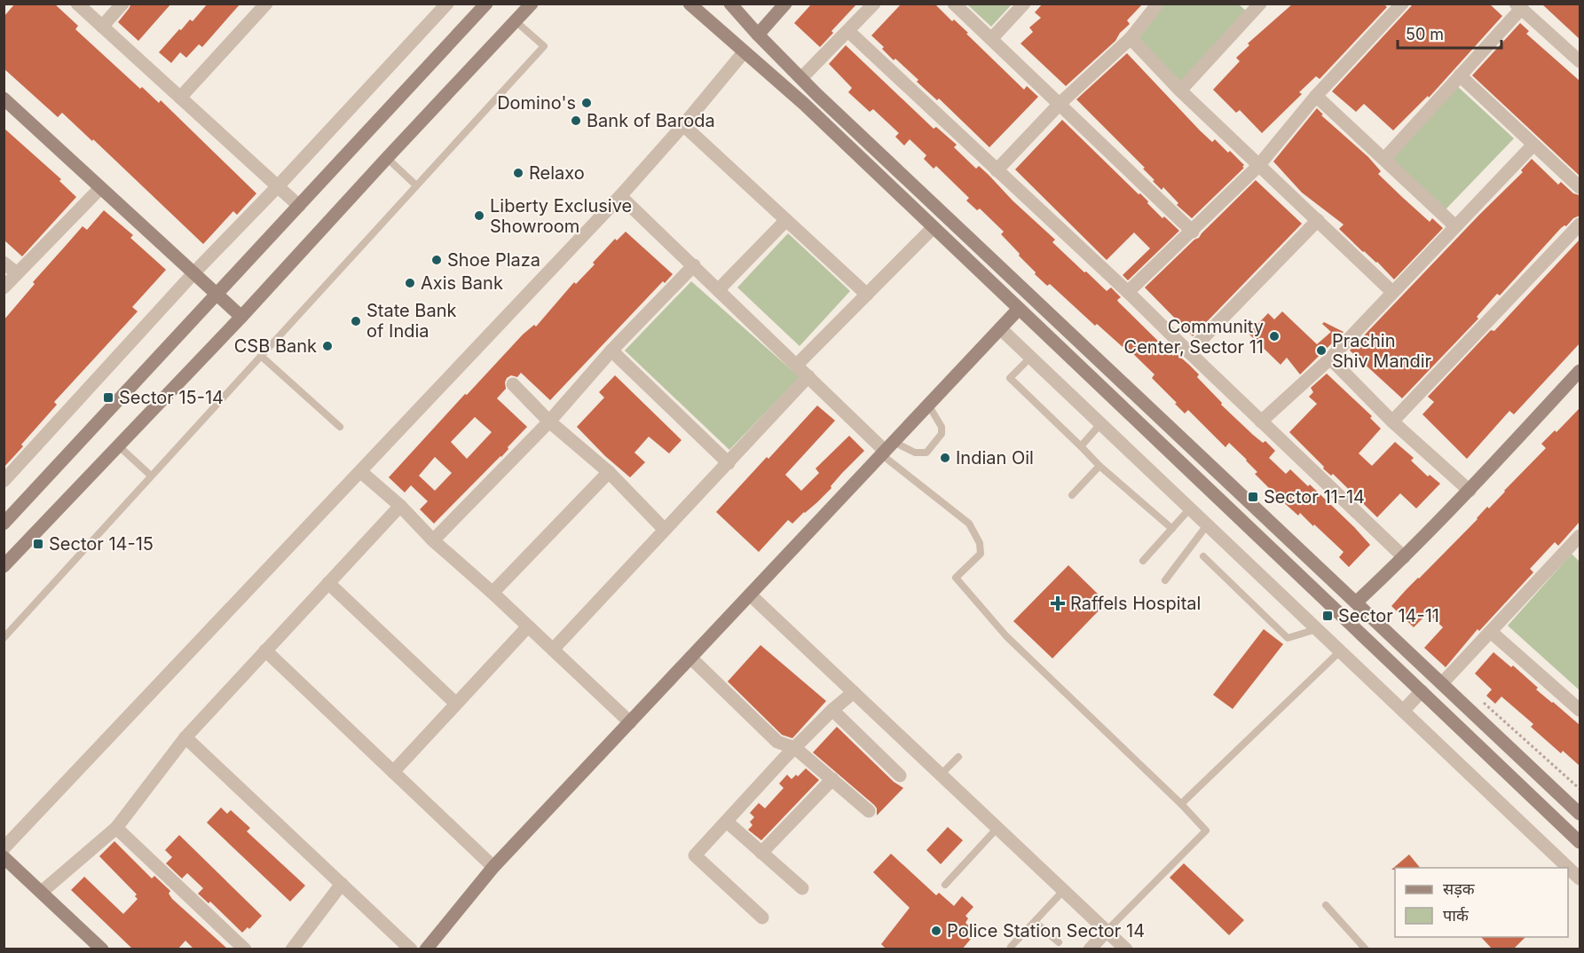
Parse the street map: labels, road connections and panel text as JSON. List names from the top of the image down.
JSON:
{
  "places": {
    "other": [
      "Domino's",
      "Bank of Baroda",
      "Relaxo",
      "Liberty Exclusive Showroom",
      "Shoe Plaza",
      "Axis Bank",
      "State Bank of India",
      "Community Center, Sector 11",
      "CSB Bank",
      "Prachin Shiv Mandir",
      "Indian Oil",
      "Police Station Sector 14"
    ],
    "transit": [
      "Sector 15-14",
      "Sector 11-14",
      "Sector 14-15",
      "Sector 14-11"
    ],
    "health": ["Raffels Hospital"]
  },
  "legend": ["सड़क", "पार्क"],
  "scale_bar": "50 m"
}
